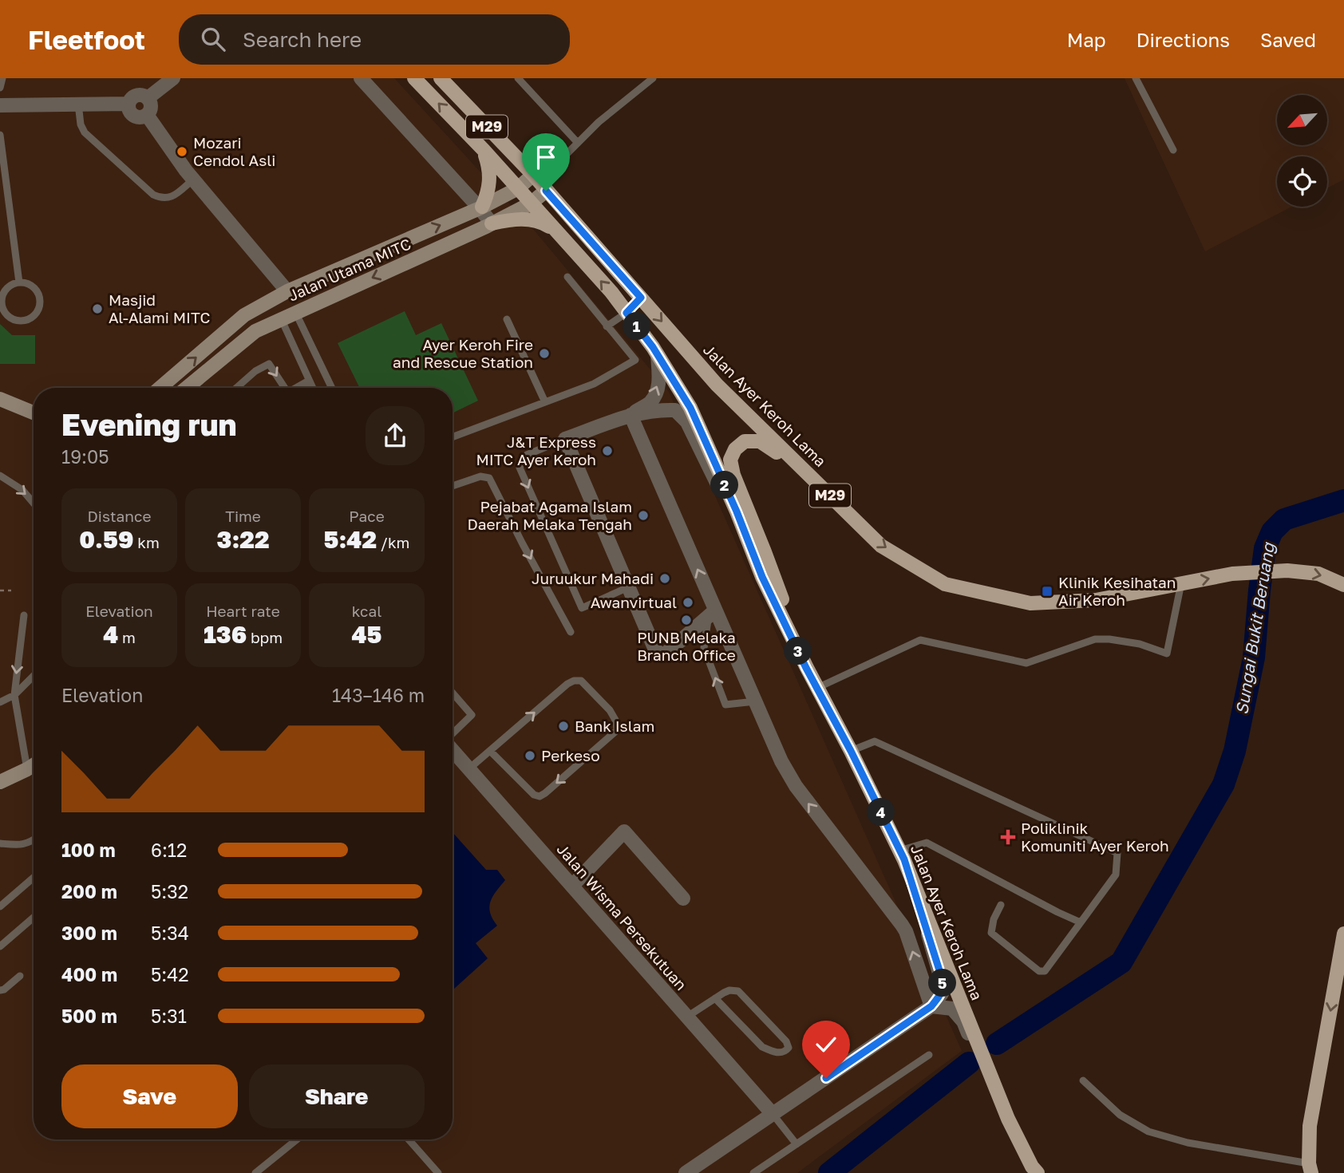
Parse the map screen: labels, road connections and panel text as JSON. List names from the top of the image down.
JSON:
{
  "streets": {
    "main road": ["M29", "Jalan Utama MITC", "Jalan Ayer Keroh Lama"],
    "street": ["Jalan Wisma Persekutuan"]
  },
  "crossings": [
    ["Jalan Utama MITC", "Jalan Ayer Keroh Lama"]
  ],
  "water": ["Sungai Bukit Beruang"],
  "places": {
    "other": [
      "Mozari Cendol Asli",
      "Masjid Al-Alami MITC",
      "Ayer Keroh Fire and Rescue Station",
      "J&T Express MITC Ayer Keroh",
      "Pejabat Agama Islam Daerah Melaka Tengah",
      "Juruukur Mahadi",
      "Awanvirtual",
      "PUNB Melaka Branch Office",
      "Bank Islam",
      "Perkeso"
    ],
    "transit": ["Klinik Kesihatan Air Keroh"],
    "health": ["Poliklinik Komuniti Ayer Keroh"]
  },
  "north": "bottom left",
  "page": {
    "header": "Fleetfoot",
    "search": "Search here",
    "nav": ["Map", "Directions", "Saved"],
    "pins": [
      "1",
      "2",
      "3",
      "4",
      "5"
    ],
    "heading": ["Evening run", "19:05"],
    "stats": [
      ["Distance", "0.59 km"],
      ["Time", "3:22"],
      ["Pace", "5:42 /km"],
      ["Elevation", "4 m"],
      ["Heart rate", "136 bpm"],
      ["kcal", "45"]
    ],
    "chart": ["Elevation", "143–146 m"],
    "list": [
      {
        "name": "100 m",
        "note": "6:12"
      },
      {
        "name": "200 m",
        "note": "5:32"
      },
      {
        "name": "300 m",
        "note": "5:34"
      },
      {
        "name": "400 m",
        "note": "5:42"
      },
      {
        "name": "500 m",
        "note": "5:31"
      }
    ],
    "buttons": ["Save", "Share"]
  }
}
